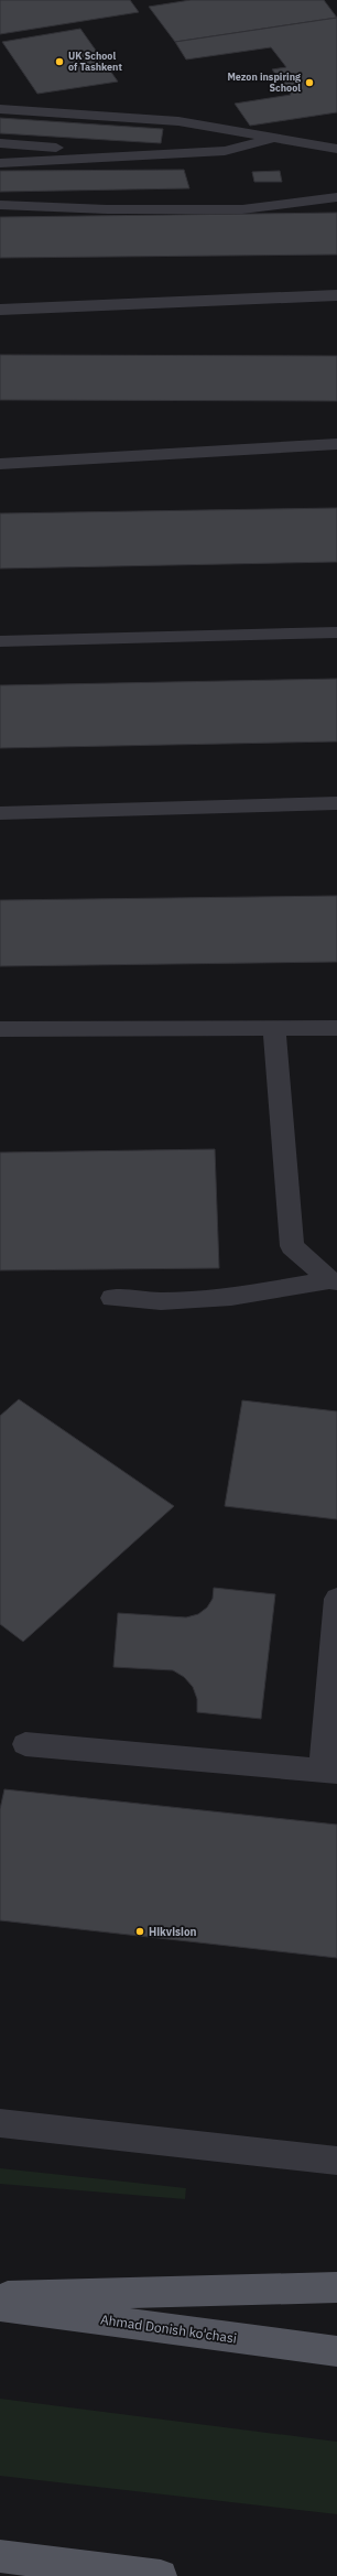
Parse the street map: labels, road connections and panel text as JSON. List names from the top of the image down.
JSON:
{
  "streets": {
    "main road": ["Ahmad Donish ko'chasi"]
  },
  "places": ["UK School of Tashkent", "Mezon inspiring School", "Hikvision"]
}
